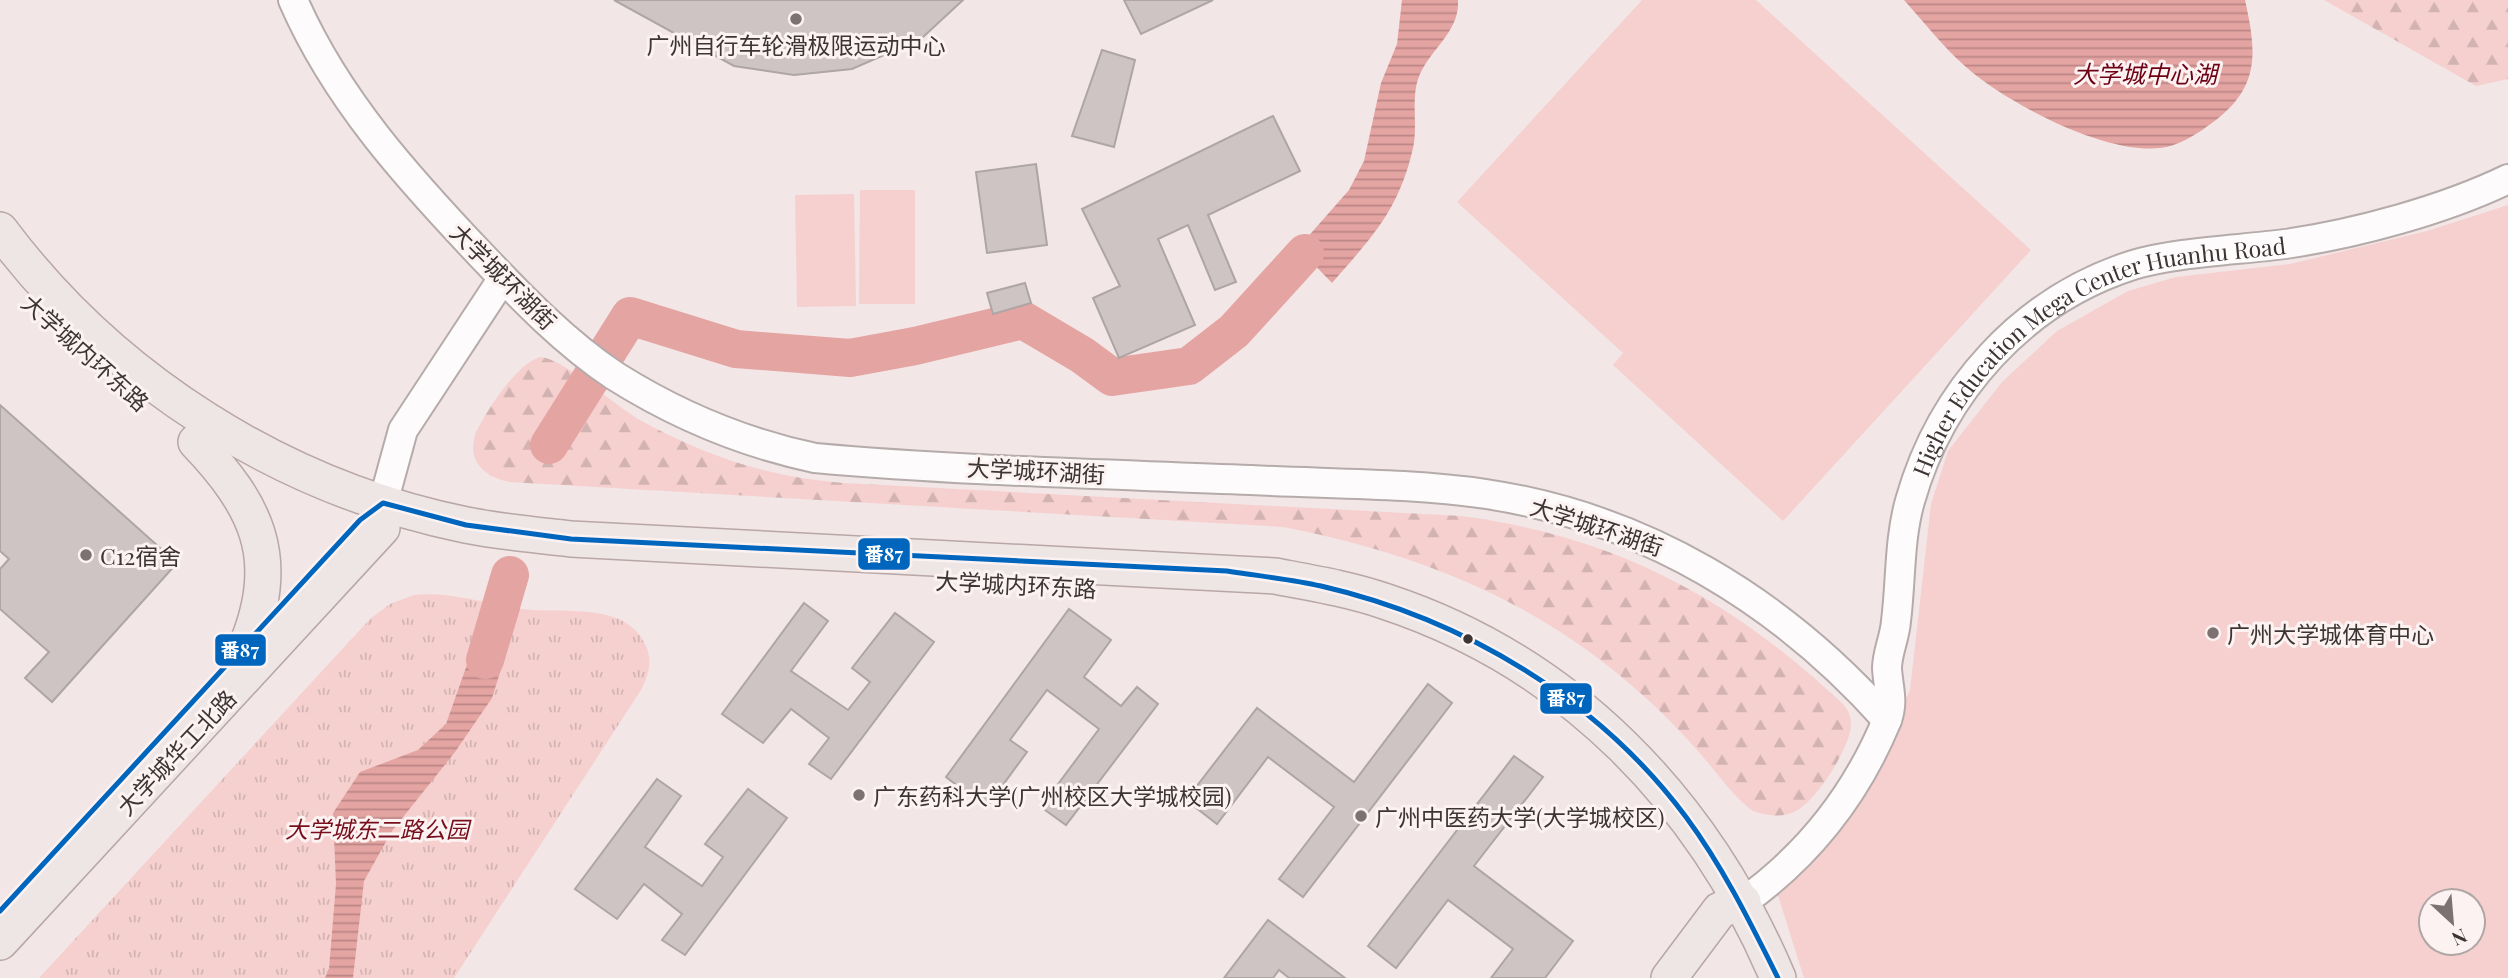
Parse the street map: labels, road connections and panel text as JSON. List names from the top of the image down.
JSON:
{
  "streets": {
    "main road": ["大学城内环东路", "大学城华工北路"],
    "street": ["大学城环湖街", "Higher Education Mega Center Huanhu Road"]
  },
  "crossings": [
    ["大学城环湖街", "Higher Education Mega Center Huanhu Road"],
    ["大学城内环东路", "大学城华工北路"]
  ],
  "water": ["大学城中心湖"],
  "parks": ["大学城东二路公园"],
  "places": [
    "广州自行车轮滑极限运动中心",
    "C12宿舍",
    "广州大学城体育中心",
    "广东药科大学(广州校区大学城校园)",
    "广州中医药大学(大学城校区)"
  ],
  "lines": ["transit line 番87"],
  "north": "bottom right"
}
